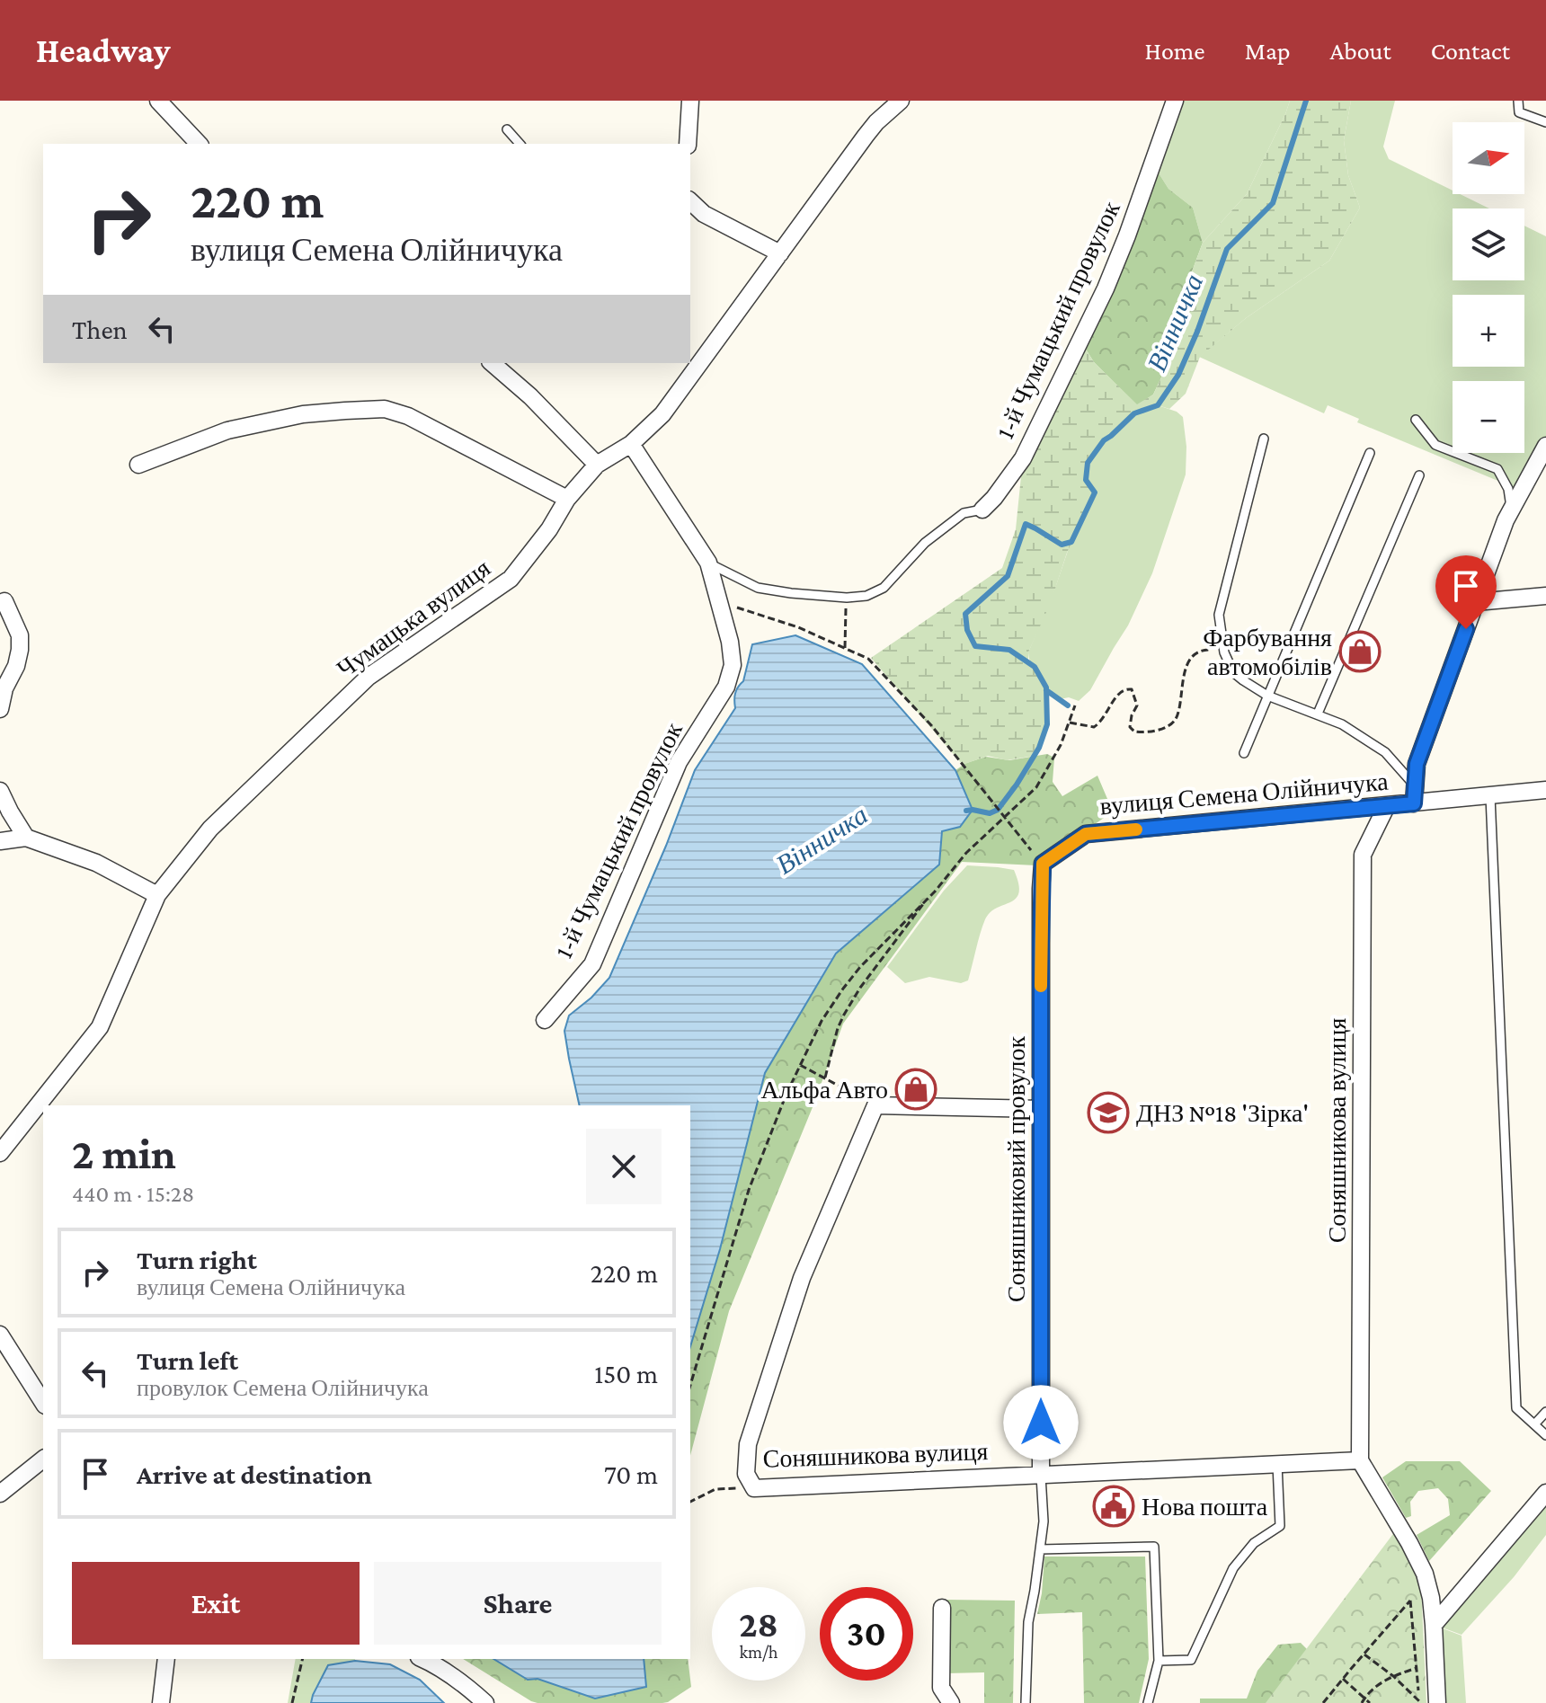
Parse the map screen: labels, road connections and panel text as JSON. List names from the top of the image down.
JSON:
{
  "streets": {
    "street": [
      "1-й Чумацький провулок",
      "Чумацька вулиця",
      "вулиця Семена Олійничука",
      "Соняшникова вулиця",
      "Соняшниковий провулок"
    ]
  },
  "crossings": [
    ["1-й Чумацький провулок", "Чумацька вулиця"],
    ["вулиця Семена Олійничука", "Соняшникова вулиця"],
    ["вулиця Семена Олійничука", "Соняшниковий провулок"],
    ["Соняшникова вулиця", "Соняшниковий провулок"]
  ],
  "water": ["Вінничка"],
  "places": {
    "shop": ["Фарбування автомобілів", "Альфа Авто"],
    "school or university": ["ДНЗ №18 'Зірка'"],
    "public building": ["Нова пошта"]
  },
  "north": "right",
  "page": {
    "header": "Headway",
    "nav": [
      "Home",
      "Map",
      "About",
      "Contact"
    ],
    "map_buttons": ["+", "−"],
    "turn": ["220 m", "вулиця Семена Олійничука"],
    "then": "Then",
    "heading": ["2 min", "440 m · 15:28"],
    "list": [
      {
        "name": "Turn right",
        "note": "вулиця Семена Олійничука",
        "value": "220 m"
      },
      {
        "name": "Turn left",
        "note": "провулок Семена Олійничука",
        "value": "150 m"
      },
      {
        "name": "Arrive at destination",
        "value": "70 m"
      }
    ],
    "buttons": ["Exit", "Share"],
    "speed": "28 km/h",
    "limit": "30"
  }
}
